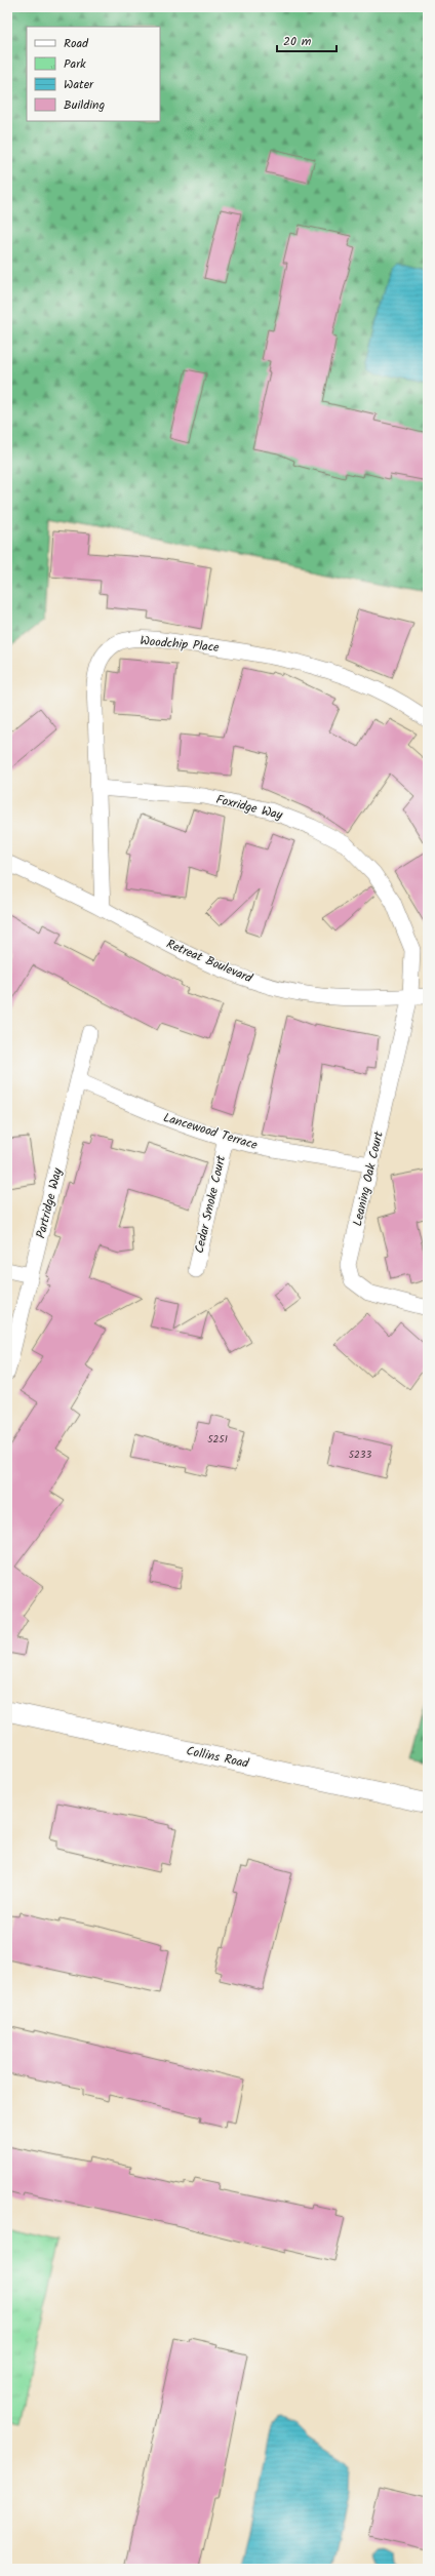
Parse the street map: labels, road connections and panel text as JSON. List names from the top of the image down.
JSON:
{
  "streets": {
    "street": [
      "Woodchip Place",
      "Foxridge Way",
      "Retreat Boulevard",
      "Lancewood Terrace",
      "Leaning Oak Court",
      "Partridge Way",
      "Cedar Smoke Court",
      "Collins Road"
    ]
  },
  "crossings": [
    ["Woodchip Place", "Foxridge Way"],
    ["Woodchip Place", "Retreat Boulevard"],
    ["Foxridge Way", "Retreat Boulevard"],
    ["Foxridge Way", "Leaning Oak Court"],
    ["Retreat Boulevard", "Leaning Oak Court"],
    ["Lancewood Terrace", "Leaning Oak Court"],
    ["Lancewood Terrace", "Partridge Way"],
    ["Lancewood Terrace", "Cedar Smoke Court"]
  ],
  "house_numbers": ["5251", "5233"],
  "legend": [
    "Road",
    "Park",
    "Water",
    "Building"
  ],
  "scale_bar": "20 m"
}
